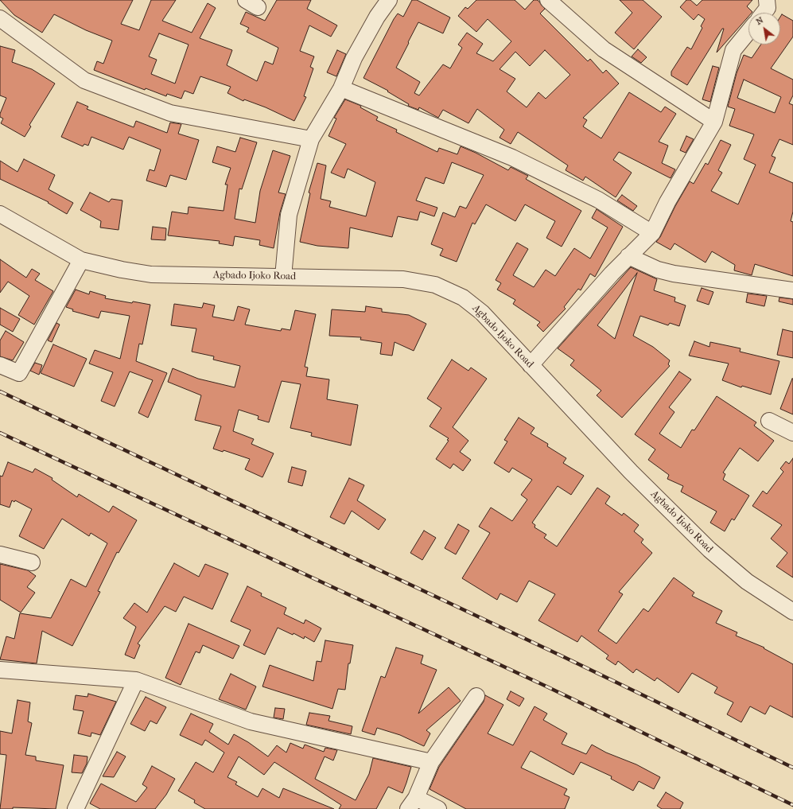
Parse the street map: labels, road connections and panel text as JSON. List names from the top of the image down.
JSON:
{
  "streets": {
    "street": ["Agbado Ijoko Road"]
  },
  "north": "top left"
}
